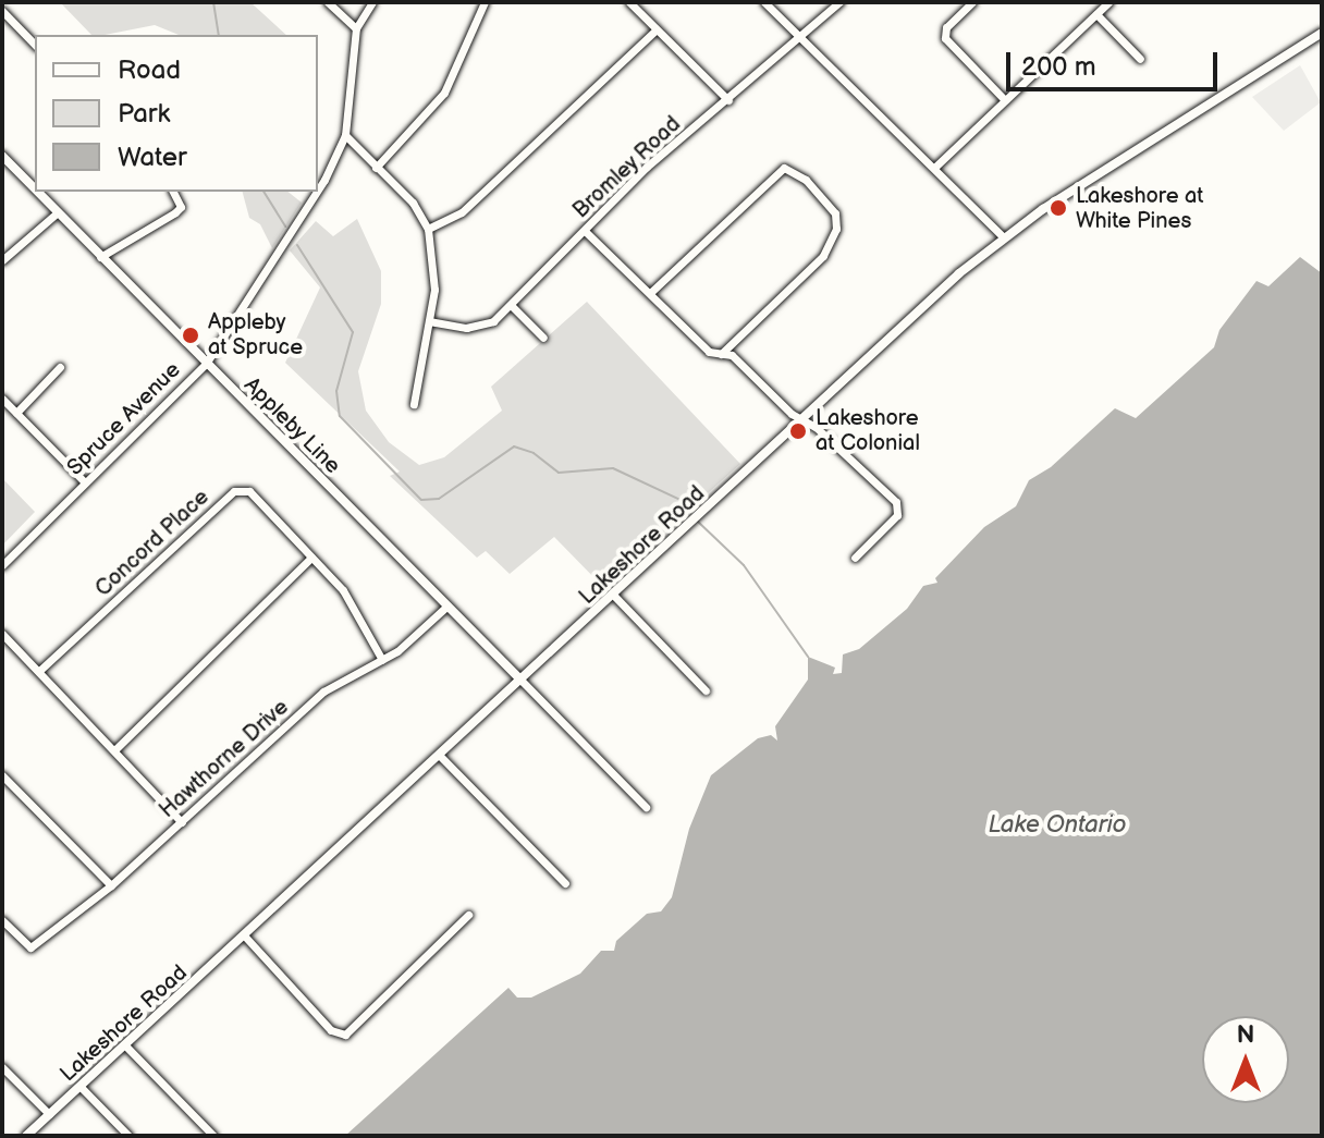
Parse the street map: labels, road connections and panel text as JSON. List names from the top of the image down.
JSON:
{
  "streets": {
    "main road": ["Appleby Line", "Lakeshore Road"],
    "street": [
      "Bromley Road",
      "Spruce Avenue",
      "Concord Place",
      "Hawthorne Drive"
    ]
  },
  "crossings": [
    ["Spruce Avenue", "Appleby Line"],
    ["Appleby Line", "Lakeshore Road"],
    ["Appleby Line", "Hawthorne Drive"],
    ["Concord Place", "Hawthorne Drive"]
  ],
  "water": ["Lake Ontario"],
  "places": ["Lakeshore at White Pines", "Appleby at Spruce", "Lakeshore at Colonial"],
  "legend": ["Road", "Park", "Water"],
  "scale_bar": "200 m",
  "north": "top"
}
